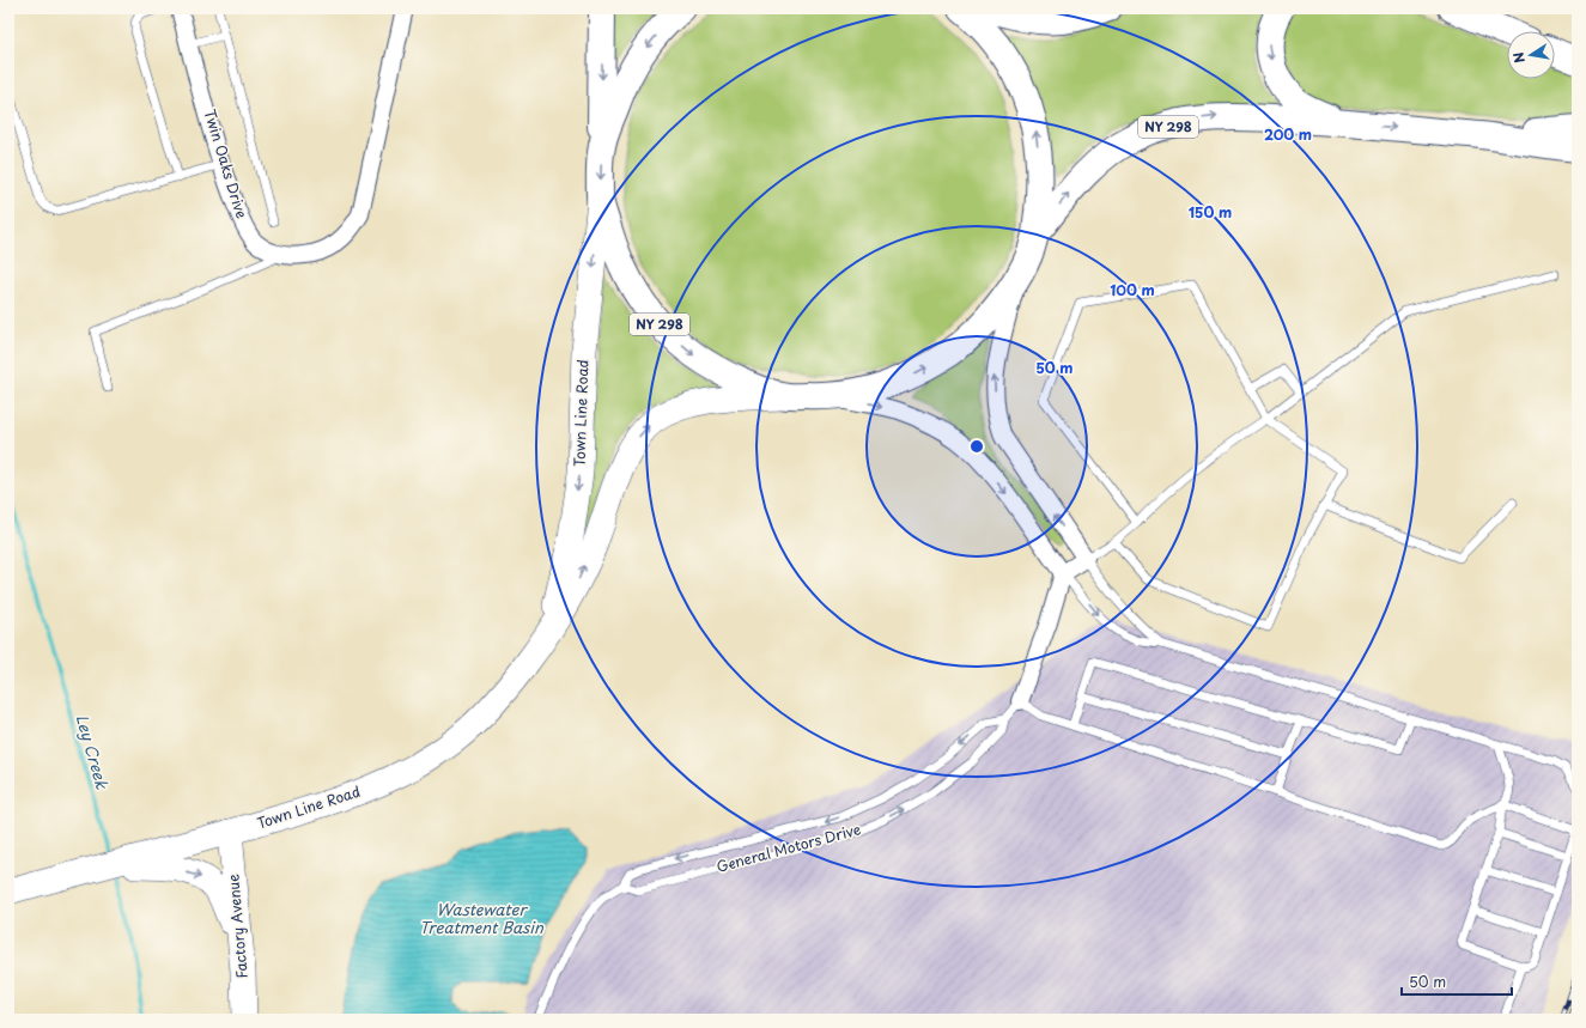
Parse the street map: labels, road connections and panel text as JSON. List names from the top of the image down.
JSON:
{
  "streets": {
    "main road": ["NY 298"],
    "street": [
      "Twin Oaks Drive",
      "Town Line Road",
      "General Motors Drive",
      "Factory Avenue"
    ]
  },
  "crossings": [
    ["NY 298", "Town Line Road"],
    ["Town Line Road", "Factory Avenue"]
  ],
  "water": ["Ley Creek", "Wastewater Treatment Basin"],
  "scale_bar": "50 m",
  "north": "left",
  "rings": [
    "200 m",
    "150 m",
    "100 m",
    "50 m"
  ]
}
